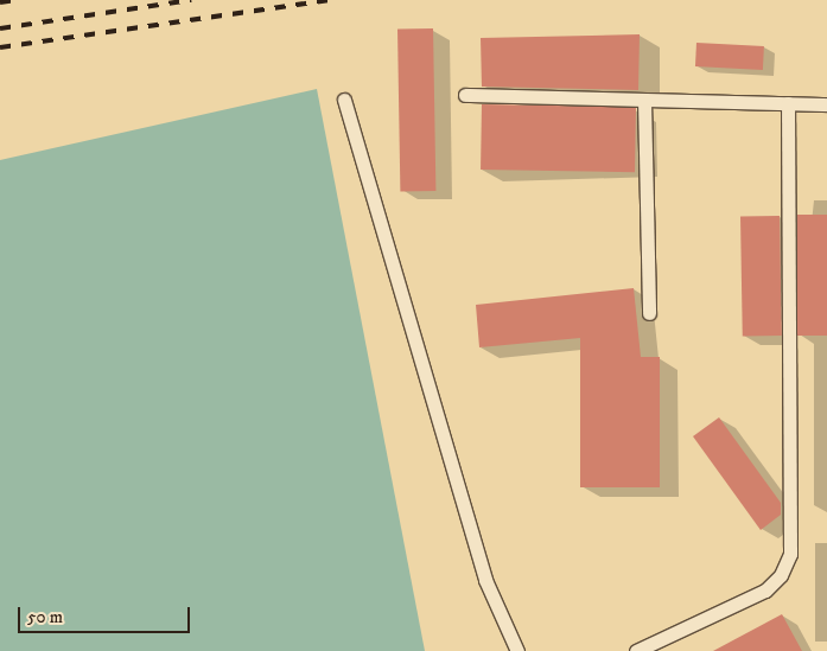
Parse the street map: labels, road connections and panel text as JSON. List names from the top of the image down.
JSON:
{
  "scale_bar": "50 m"
}
